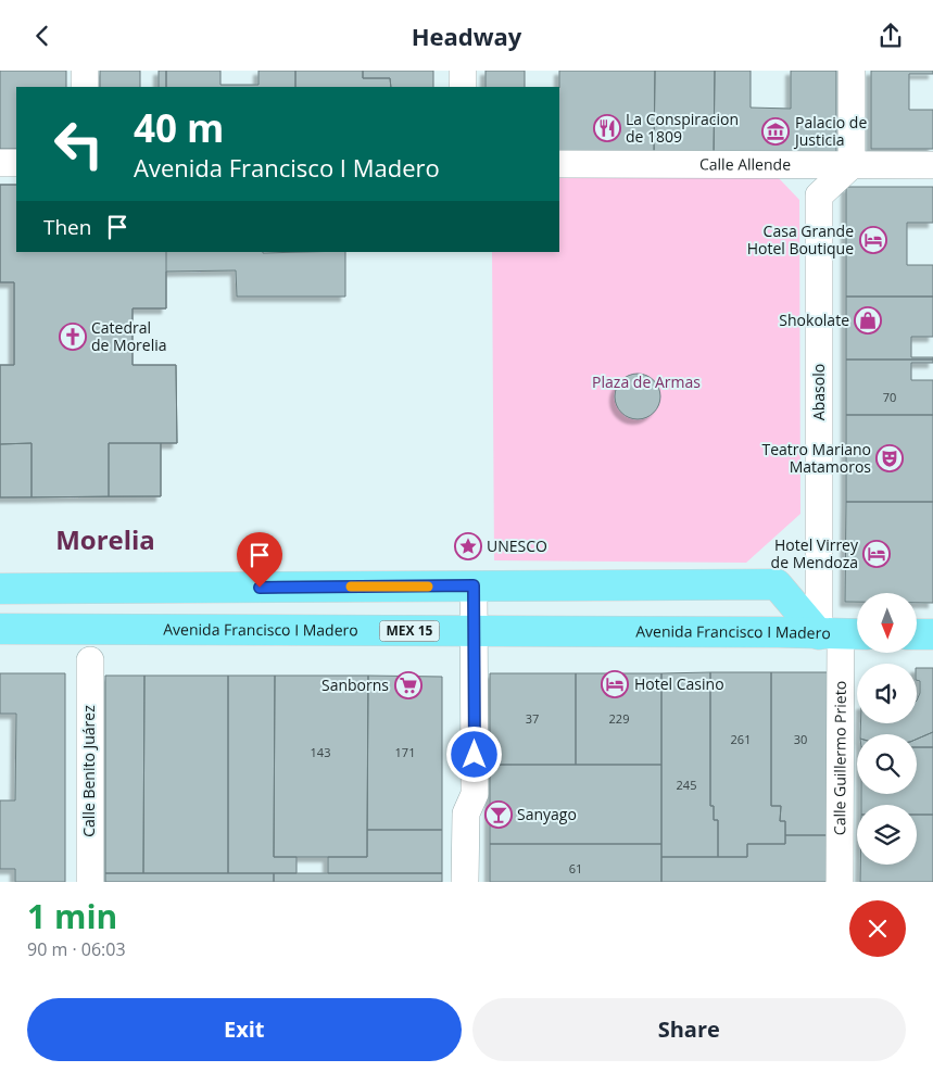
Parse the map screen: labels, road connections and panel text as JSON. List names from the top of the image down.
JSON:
{
  "streets": {
    "main road": ["Avenida Francisco I Madero", "MEX 15"],
    "street": [
      "Calle Allende",
      "Abasolo",
      "Calle Guillermo Prieto",
      "Calle Benito Juárez"
    ]
  },
  "crossings": [
    ["Calle Allende", "Abasolo"],
    ["Abasolo", "Avenida Francisco I Madero"],
    ["Abasolo", "Calle Guillermo Prieto"],
    ["Avenida Francisco I Madero", "Calle Guillermo Prieto"]
  ],
  "districts": ["Morelia"],
  "parks": ["Plaza de Armas"],
  "places": {
    "restaurant": ["La Conspiracion de 1809"],
    "museum": ["Palacio de Justicia"],
    "hotel": ["Casa Grande Hotel Boutique", "Hotel Virrey de Mendoza", "Hotel Casino"],
    "shop": ["Shokolate"],
    "church": ["Catedral de Morelia"],
    "theatre": ["Teatro Mariano Matamoros"],
    "place": ["UNESCO"],
    "supermarket": ["Sanborns"],
    "bar": ["Sanyago"]
  },
  "house_numbers": [
    "70",
    "37",
    "229",
    "261",
    "30",
    "143",
    "171",
    "245",
    "61"
  ],
  "north": "bottom",
  "page": {
    "header": "Headway",
    "turn": ["40 m", "Avenida Francisco I Madero"],
    "then": "Then",
    "heading": ["1 min", "90 m · 06:03"],
    "buttons": ["Exit", "Share"]
  }
}
